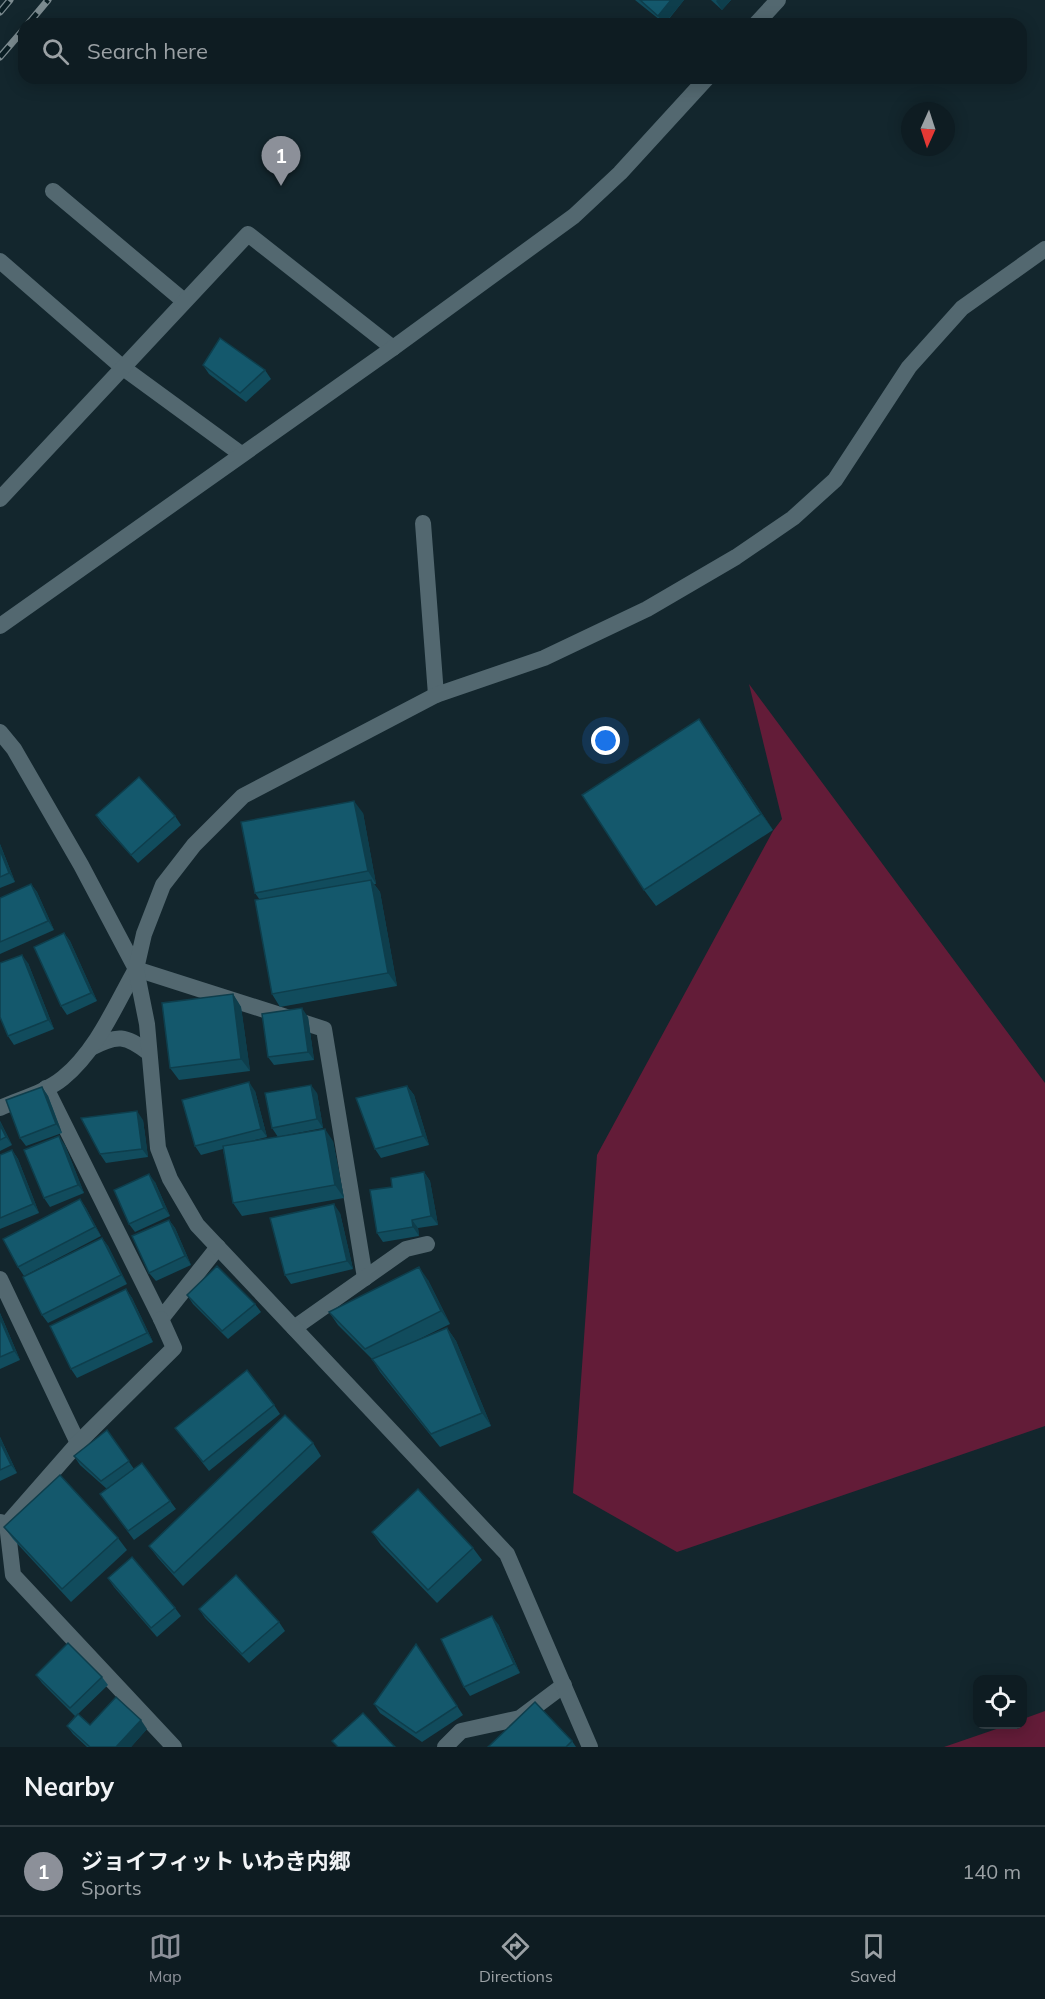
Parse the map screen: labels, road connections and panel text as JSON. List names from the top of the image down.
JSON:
{
  "north": "bottom",
  "page": {
    "search": "Search here",
    "pins": "1",
    "heading": "Nearby",
    "list": [
      {
        "mark": "1",
        "name": "ジョイフィット いわき内郷",
        "note": "Sports",
        "value": "140 m"
      }
    ],
    "nav": ["Map", "Directions", "Saved"]
  }
}
